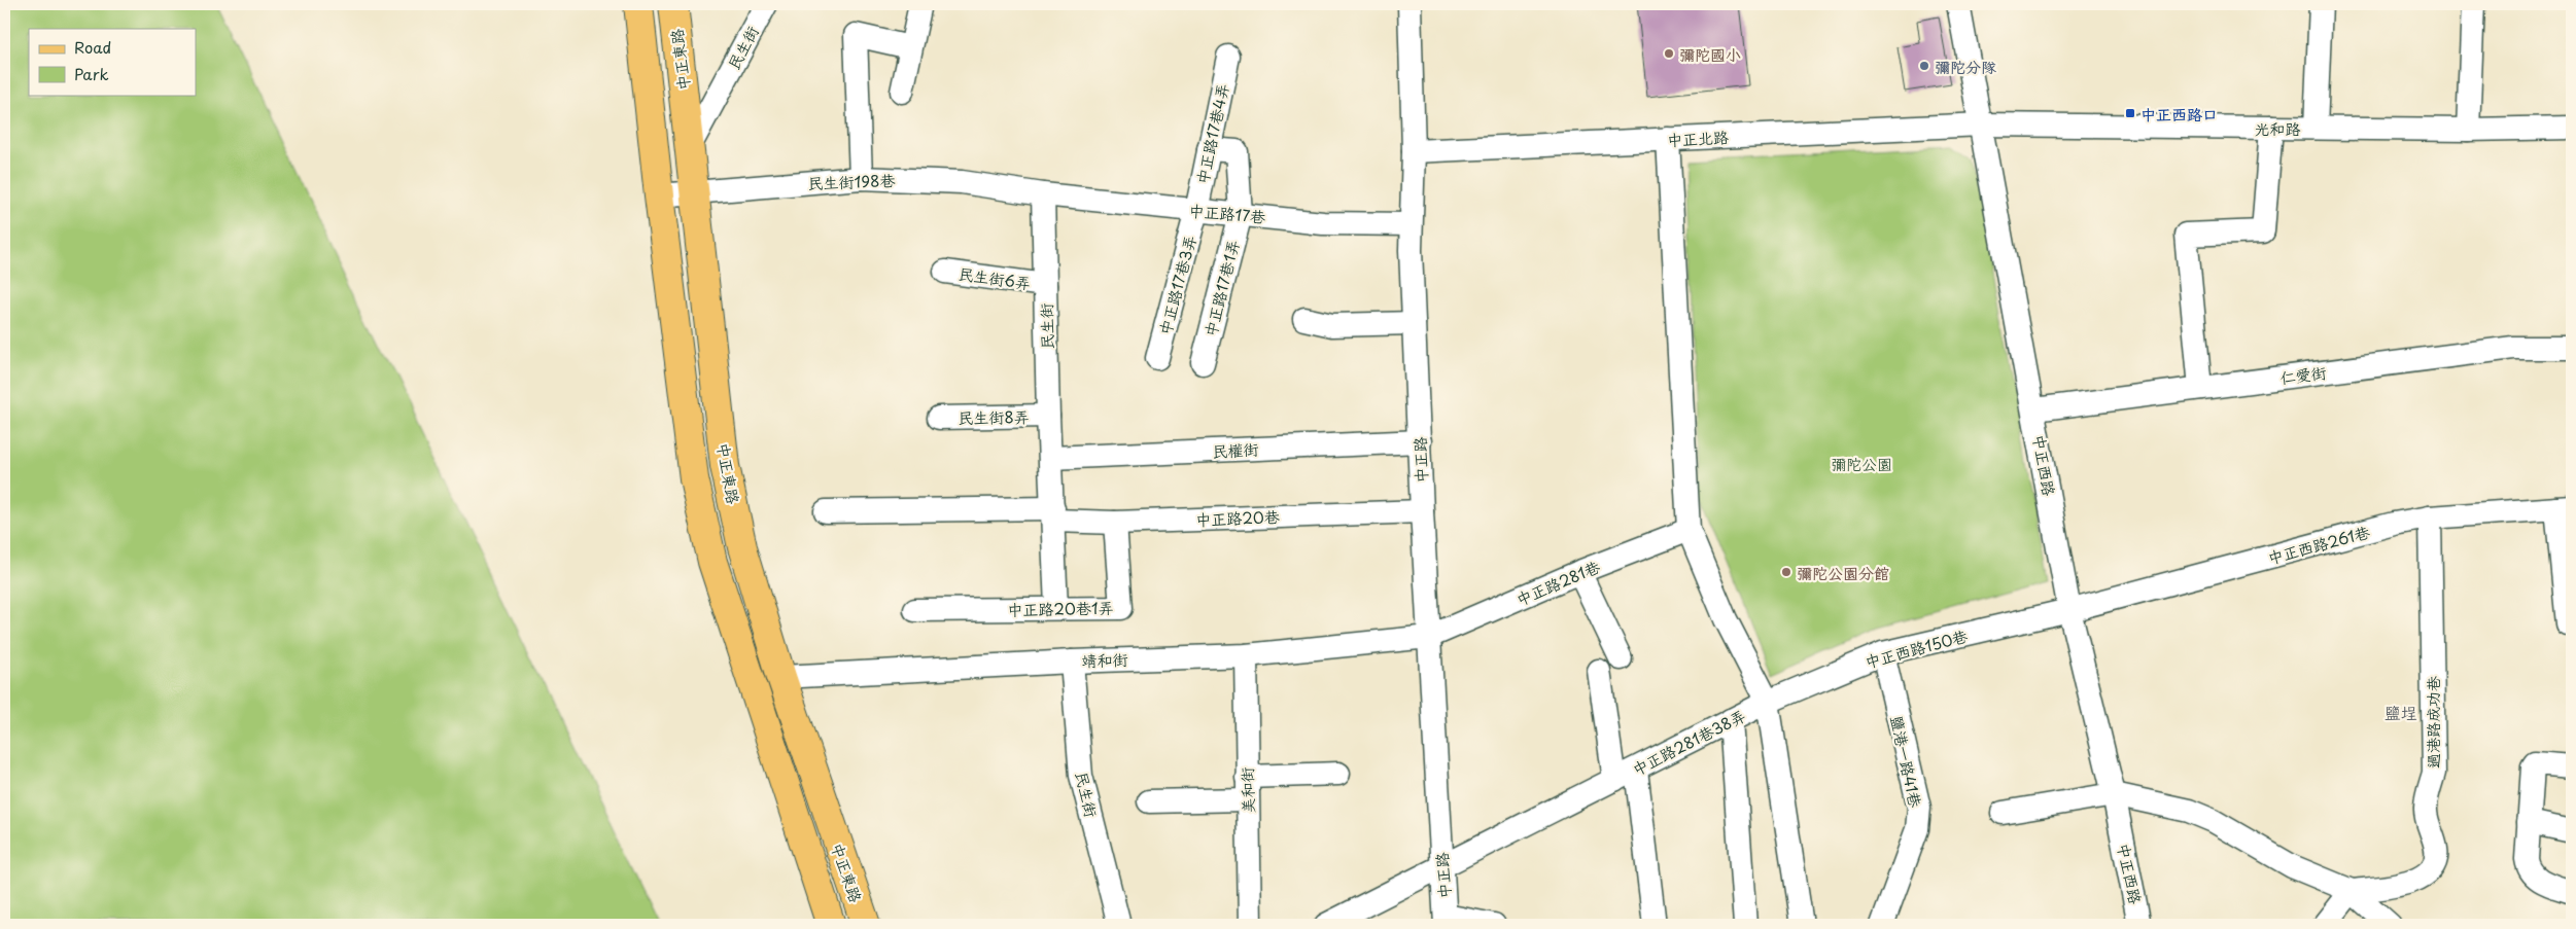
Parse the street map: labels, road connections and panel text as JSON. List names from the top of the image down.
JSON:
{
  "streets": {
    "main road": ["中正東路"],
    "street": [
      "民生街",
      "光和路",
      "中正路17巷4弄",
      "中正北路",
      "民生街198巷",
      "中正路17巷",
      "民生街6弄",
      "中正路17巷3弄",
      "中正路17巷1弄",
      "仁愛街",
      "民生街8弄",
      "民權街",
      "中正路",
      "中正西路",
      "中正路20巷",
      "中正西路261巷",
      "中正路281巷",
      "中正路20巷1弄",
      "中正西路150巷",
      "靖和街",
      "過港路成功巷",
      "中正路281巷38弄",
      "鹽港一路41巷",
      "美和街"
    ]
  },
  "crossings": [
    ["民生街", "中正東路"],
    ["民生街", "民生街198巷"],
    ["民生街", "中正路17巷"],
    ["民生街", "民生街6弄"],
    ["民生街", "民生街8弄"],
    ["民生街", "民權街"],
    ["民生街", "靖和街"],
    ["中正東路", "民生街198巷"],
    ["中正東路", "靖和街"],
    ["光和路", "中正北路"],
    ["光和路", "中正西路"],
    ["中正路17巷4弄", "中正路17巷"],
    ["中正路17巷4弄", "中正路17巷3弄"],
    ["中正路17巷4弄", "中正路17巷1弄"],
    ["中正北路", "中正路"],
    ["中正北路", "中正西路"],
    ["民生街198巷", "中正路17巷"],
    ["中正路17巷", "中正路17巷3弄"],
    ["中正路17巷", "中正路17巷1弄"],
    ["中正路17巷", "中正路"],
    ["仁愛街", "中正西路"],
    ["民權街", "中正路"],
    ["中正路", "中正路20巷"],
    ["中正路", "中正路281巷"],
    ["中正路", "靖和街"],
    ["中正路", "中正路281巷38弄"],
    ["中正西路", "中正西路261巷"],
    ["中正西路", "中正西路150巷"],
    ["中正路20巷", "中正路20巷1弄"],
    ["中正西路261巷", "中正西路150巷"],
    ["中正西路261巷", "過港路成功巷"],
    ["中正路281巷", "靖和街"],
    ["中正西路150巷", "中正路281巷38弄"],
    ["中正西路150巷", "鹽港一路41巷"],
    ["靖和街", "美和街"]
  ],
  "districts": ["鹽埕"],
  "parks": ["彌陀公園"],
  "places": {
    "other": ["彌陀國小", "彌陀分隊", "彌陀公園分館"],
    "transit": ["中正西路口"]
  },
  "legend": ["Road", "Park"]
}
